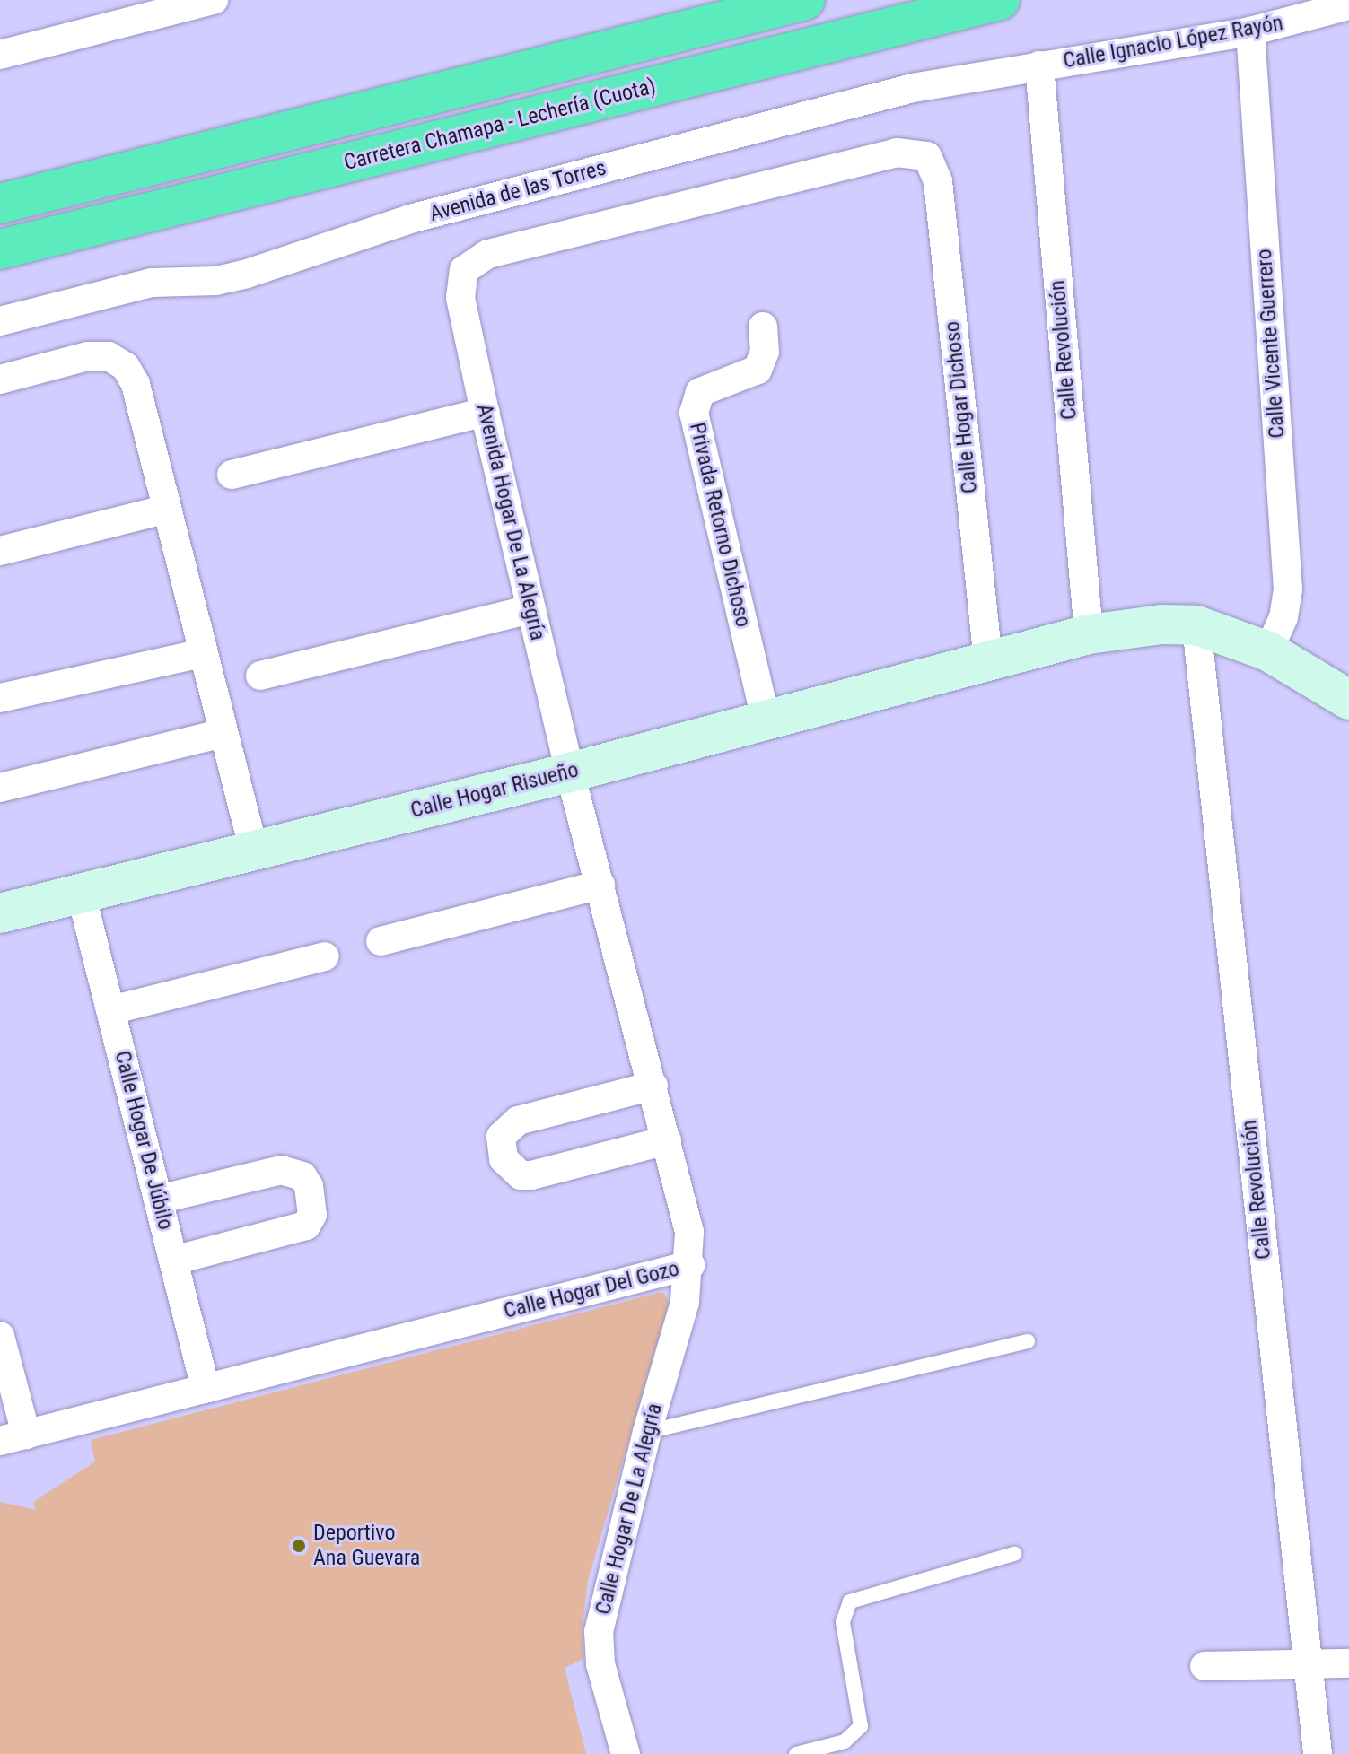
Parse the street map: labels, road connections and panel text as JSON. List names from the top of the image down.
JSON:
{
  "streets": {
    "highway": ["Carretera Chamapa - Lechería (Cuota)"],
    "street": [
      "Calle Ignacio López Rayón",
      "Avenida de las Torres",
      "Calle Vicente Guerrero",
      "Calle Revolución",
      "Calle Hogar Dichoso",
      "Avenida Hogar De La Alegría",
      "Privada Retorno Dichoso",
      "Calle Hogar Risueño",
      "Calle Hogar De Júbilo",
      "Calle Hogar Del Gozo",
      "Calle Hogar De La Alegría"
    ]
  },
  "crossings": [
    ["Calle Ignacio López Rayón", "Avenida de las Torres"],
    ["Calle Ignacio López Rayón", "Calle Vicente Guerrero"],
    ["Calle Ignacio López Rayón", "Calle Revolución"],
    ["Avenida de las Torres", "Calle Revolución"],
    ["Calle Vicente Guerrero", "Calle Hogar Risueño"],
    ["Calle Revolución", "Calle Hogar Risueño"],
    ["Calle Hogar Dichoso", "Avenida Hogar De La Alegría"],
    ["Calle Hogar Dichoso", "Calle Hogar Risueño"],
    ["Avenida Hogar De La Alegría", "Calle Hogar Risueño"],
    ["Avenida Hogar De La Alegría", "Calle Hogar Del Gozo"],
    ["Privada Retorno Dichoso", "Calle Hogar Risueño"],
    ["Calle Hogar Risueño", "Calle Hogar De Júbilo"],
    ["Calle Hogar Risueño", "Calle Hogar Del Gozo"],
    ["Calle Hogar De Júbilo", "Calle Hogar Del Gozo"],
    ["Calle Hogar Del Gozo", "Calle Hogar De La Alegría"]
  ],
  "places": ["Deportivo Ana Guevara"]
}
